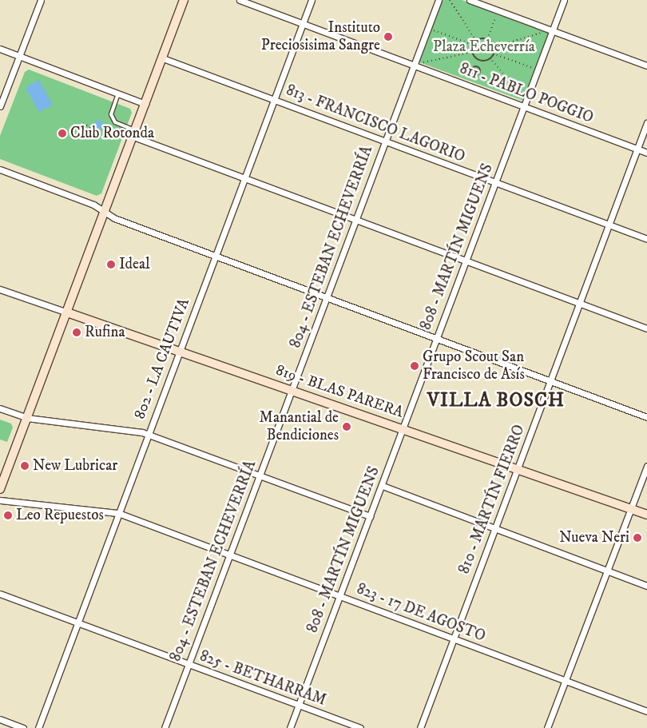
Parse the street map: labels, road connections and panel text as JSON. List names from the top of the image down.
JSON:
{
  "streets": {
    "street": [
      "811 - PABLO POGGIO",
      "813 - FRANCISCO LAGORIO",
      "804 - ESTEBAN ECHEVERRÍA",
      "808 - MARTÍN MIGUENS",
      "802 - LA CAUTIVA",
      "819 - BLAS PARERA",
      "810 - MARTÍN FIERRO",
      "823 - 17 DE AGOSTO",
      "825 - BETHARRAM"
    ]
  },
  "crossings": [
    ["811 - PABLO POGGIO", "804 - ESTEBAN ECHEVERRÍA"],
    ["811 - PABLO POGGIO", "808 - MARTÍN MIGUENS"],
    ["811 - PABLO POGGIO", "802 - LA CAUTIVA"],
    ["811 - PABLO POGGIO", "810 - MARTÍN FIERRO"],
    ["813 - FRANCISCO LAGORIO", "804 - ESTEBAN ECHEVERRÍA"],
    ["813 - FRANCISCO LAGORIO", "808 - MARTÍN MIGUENS"],
    ["813 - FRANCISCO LAGORIO", "802 - LA CAUTIVA"],
    ["813 - FRANCISCO LAGORIO", "810 - MARTÍN FIERRO"],
    ["804 - ESTEBAN ECHEVERRÍA", "819 - BLAS PARERA"],
    ["804 - ESTEBAN ECHEVERRÍA", "823 - 17 DE AGOSTO"],
    ["804 - ESTEBAN ECHEVERRÍA", "825 - BETHARRAM"],
    ["808 - MARTÍN MIGUENS", "819 - BLAS PARERA"],
    ["808 - MARTÍN MIGUENS", "823 - 17 DE AGOSTO"],
    ["808 - MARTÍN MIGUENS", "825 - BETHARRAM"],
    ["802 - LA CAUTIVA", "819 - BLAS PARERA"],
    ["802 - LA CAUTIVA", "823 - 17 DE AGOSTO"],
    ["802 - LA CAUTIVA", "825 - BETHARRAM"],
    ["819 - BLAS PARERA", "810 - MARTÍN FIERRO"],
    ["810 - MARTÍN FIERRO", "823 - 17 DE AGOSTO"]
  ],
  "districts": ["VILLA BOSCH"],
  "parks": ["Plaza Echeverría"],
  "places": [
    "Instituto Preciosisima Sangre",
    "Club Rotonda",
    "Ideal",
    "Rufina",
    "Grupo Scout San Francisco de Asís",
    "Manantial de Bendiciones",
    "New Lubricar",
    "Leo Repuestos",
    "Nueva Neri"
  ]
}
